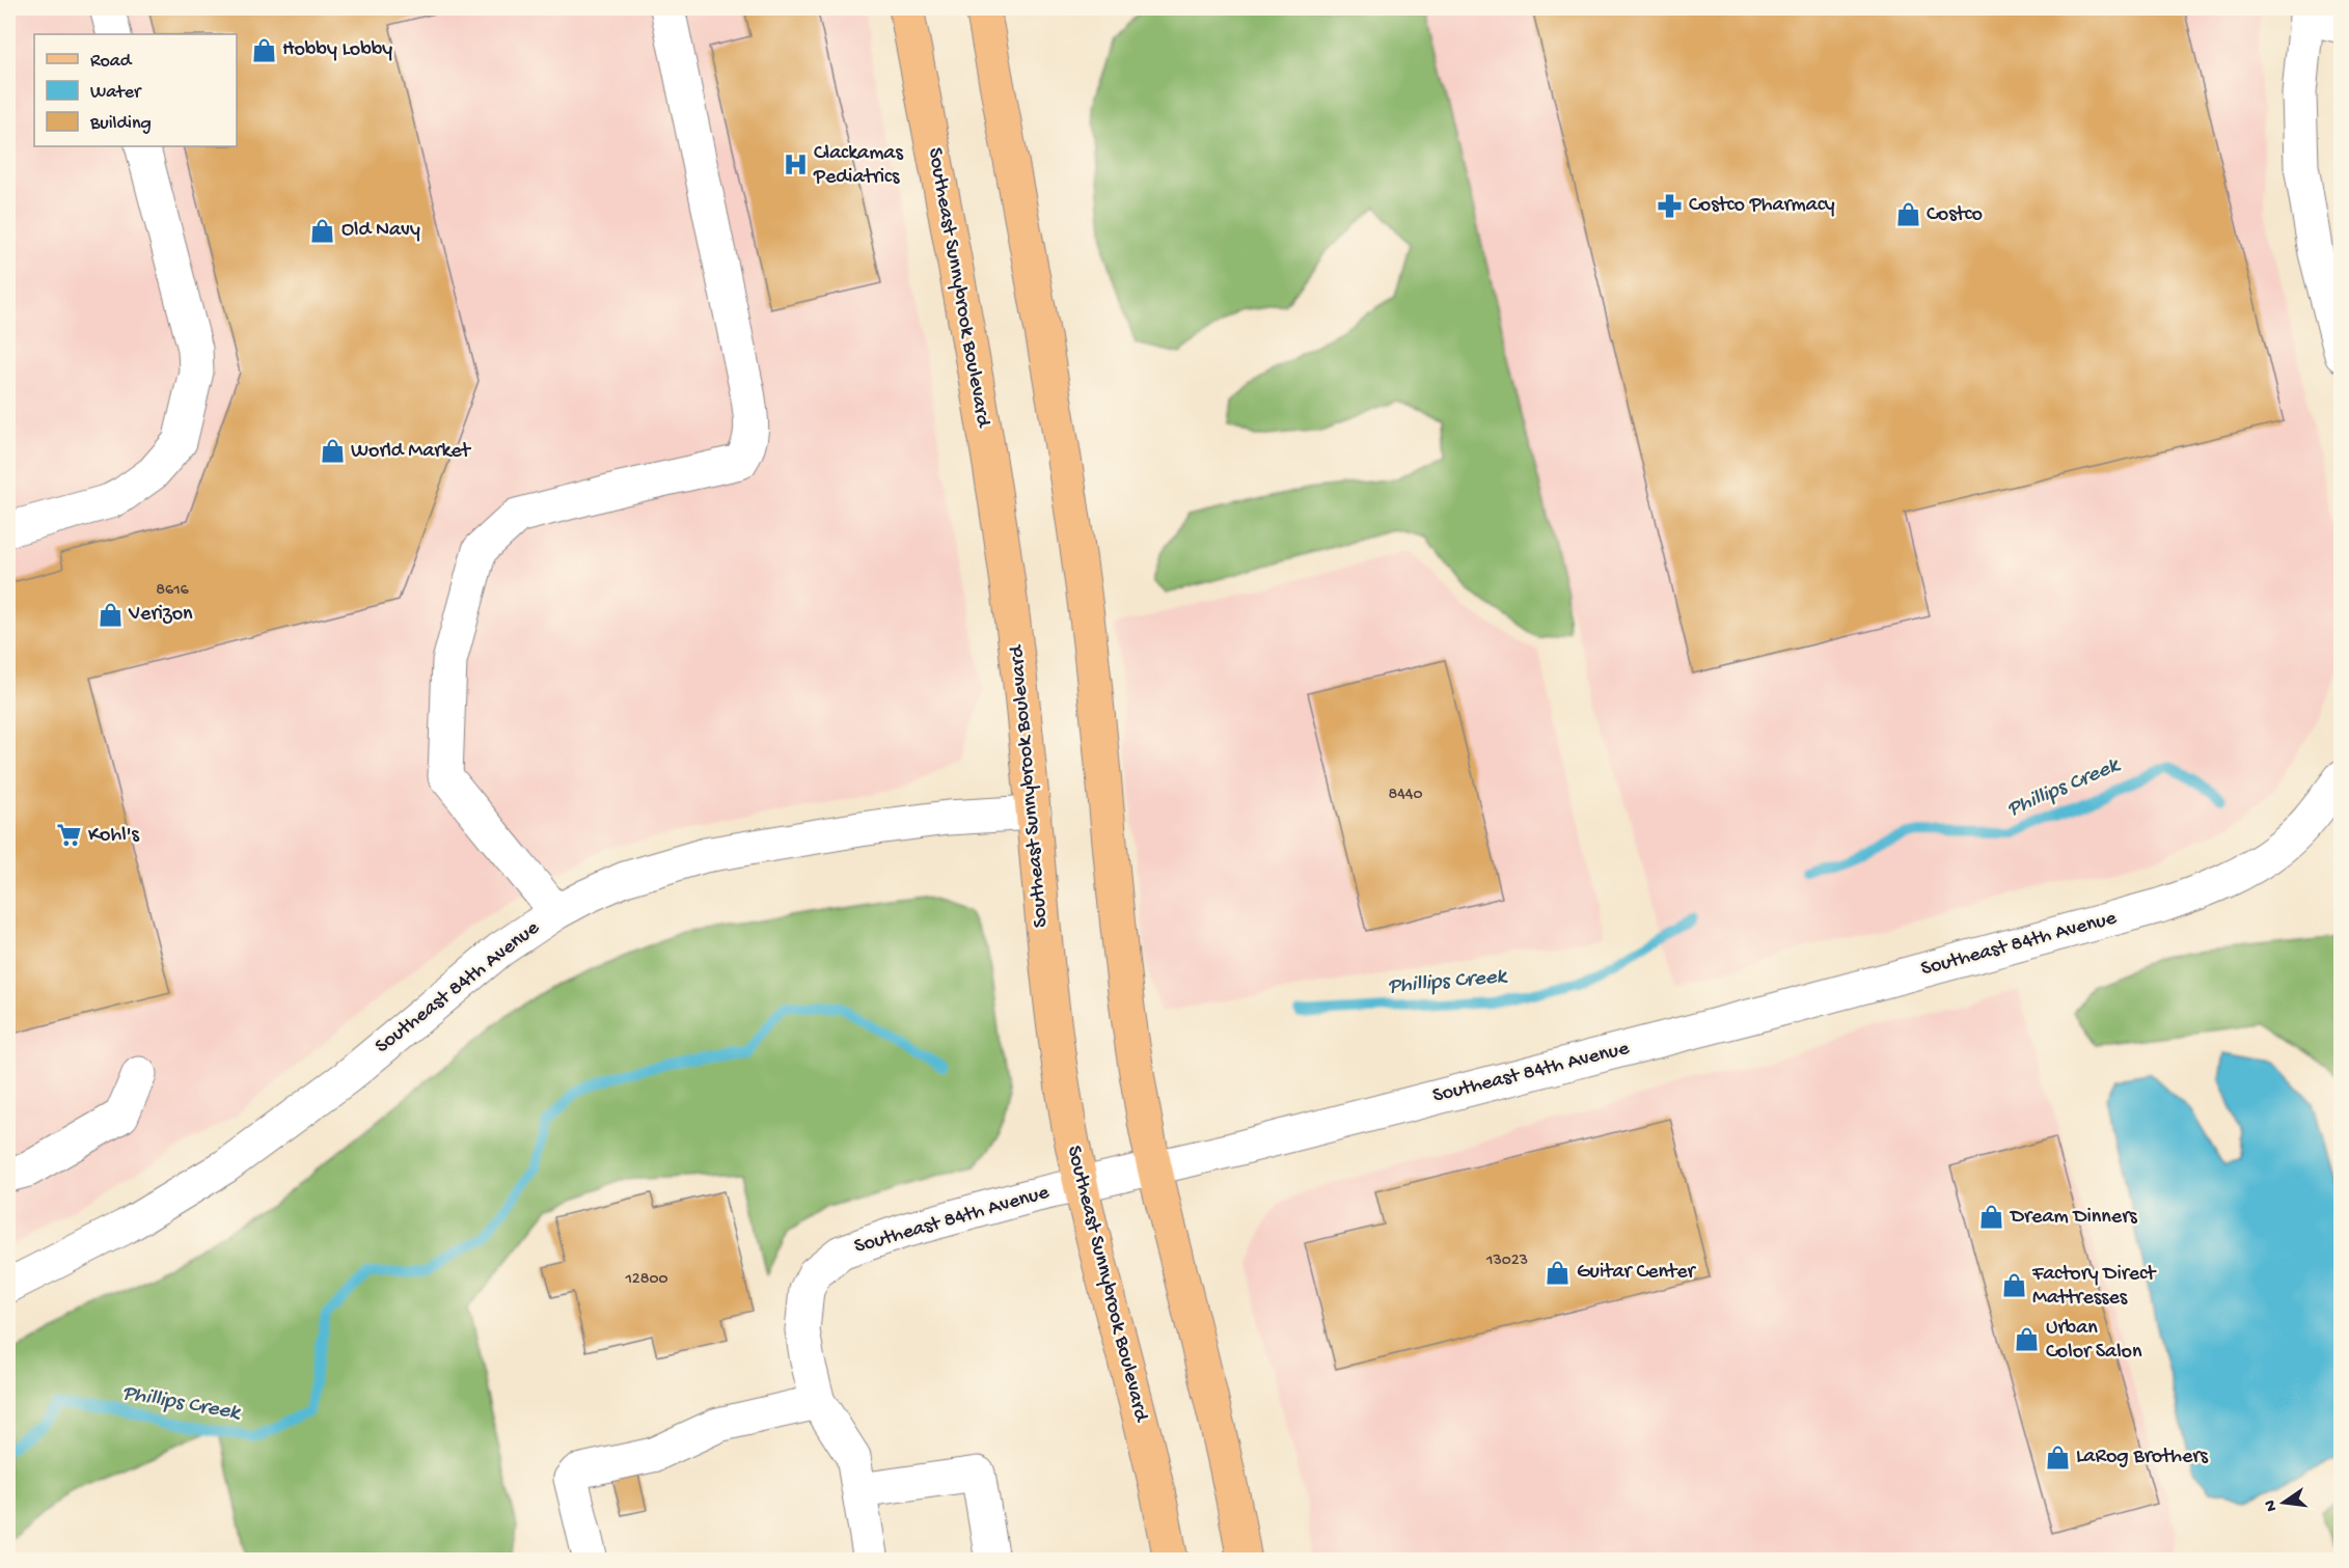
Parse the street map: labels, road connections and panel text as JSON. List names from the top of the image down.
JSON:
{
  "streets": {
    "main road": ["Southeast Sunnybrook Boulevard"],
    "street": ["Southeast 84th Avenue"]
  },
  "crossings": [
    ["Southeast Sunnybrook Boulevard", "Southeast 84th Avenue"]
  ],
  "water": ["Phillips Creek"],
  "places": {
    "shop": [
      "Hobby Lobby",
      "Costco",
      "Old Navy",
      "World Market",
      "Verizon",
      "Dream Dinners",
      "Guitar Center",
      "Factory Direct Mattresses",
      "Urban Color Salon",
      "LaRog Brothers"
    ],
    "hospital": ["Clackamas Pediatrics"],
    "pharmacy": ["Costco Pharmacy"],
    "supermarket": ["Kohl's"]
  },
  "house_numbers": [
    "8616",
    "8440",
    "13023",
    "12800"
  ],
  "legend": ["Road", "Water", "Building"],
  "north": "left"
}
